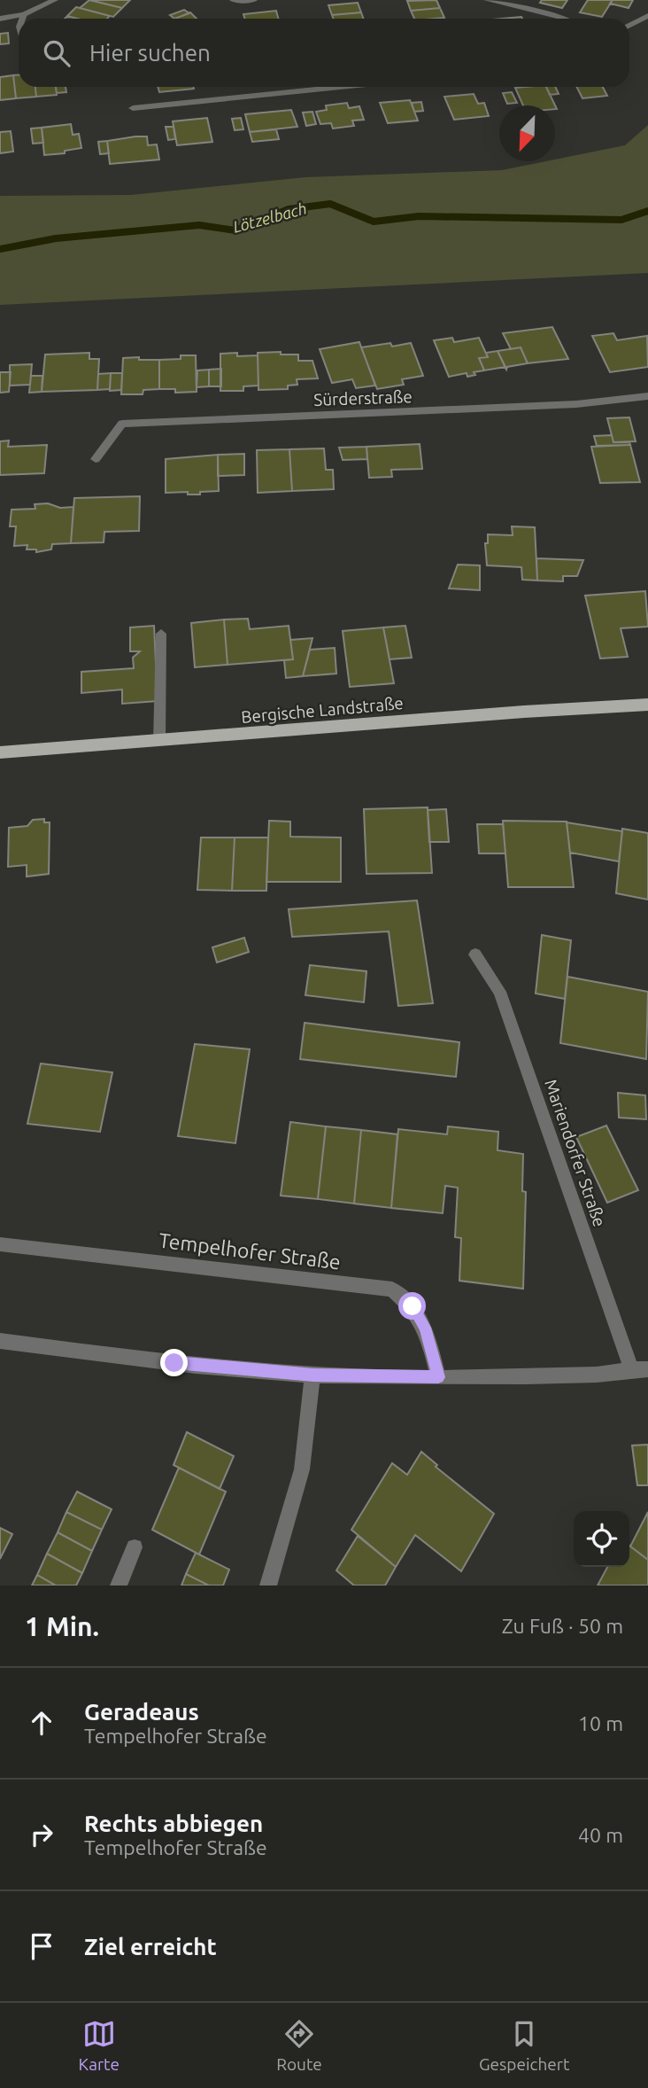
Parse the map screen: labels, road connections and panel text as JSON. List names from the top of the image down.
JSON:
{
  "streets": {
    "main road": ["Bergische Landstraße"],
    "street": ["Sürderstraße", "Mariendorfer Straße", "Tempelhofer Straße"]
  },
  "water": ["Lötzelbach"],
  "north": "bottom left",
  "page": {
    "search": "Hier suchen",
    "heading": ["1 Min.", "Zu Fuß · 50 m"],
    "list": [
      ["Geradeaus", "Tempelhofer Straße", "10 m"],
      ["Rechts abbiegen", "Tempelhofer Straße", "40 m"],
      "Ziel erreicht"
    ],
    "nav": ["Karte", "Route", "Gespeichert"]
  }
}
